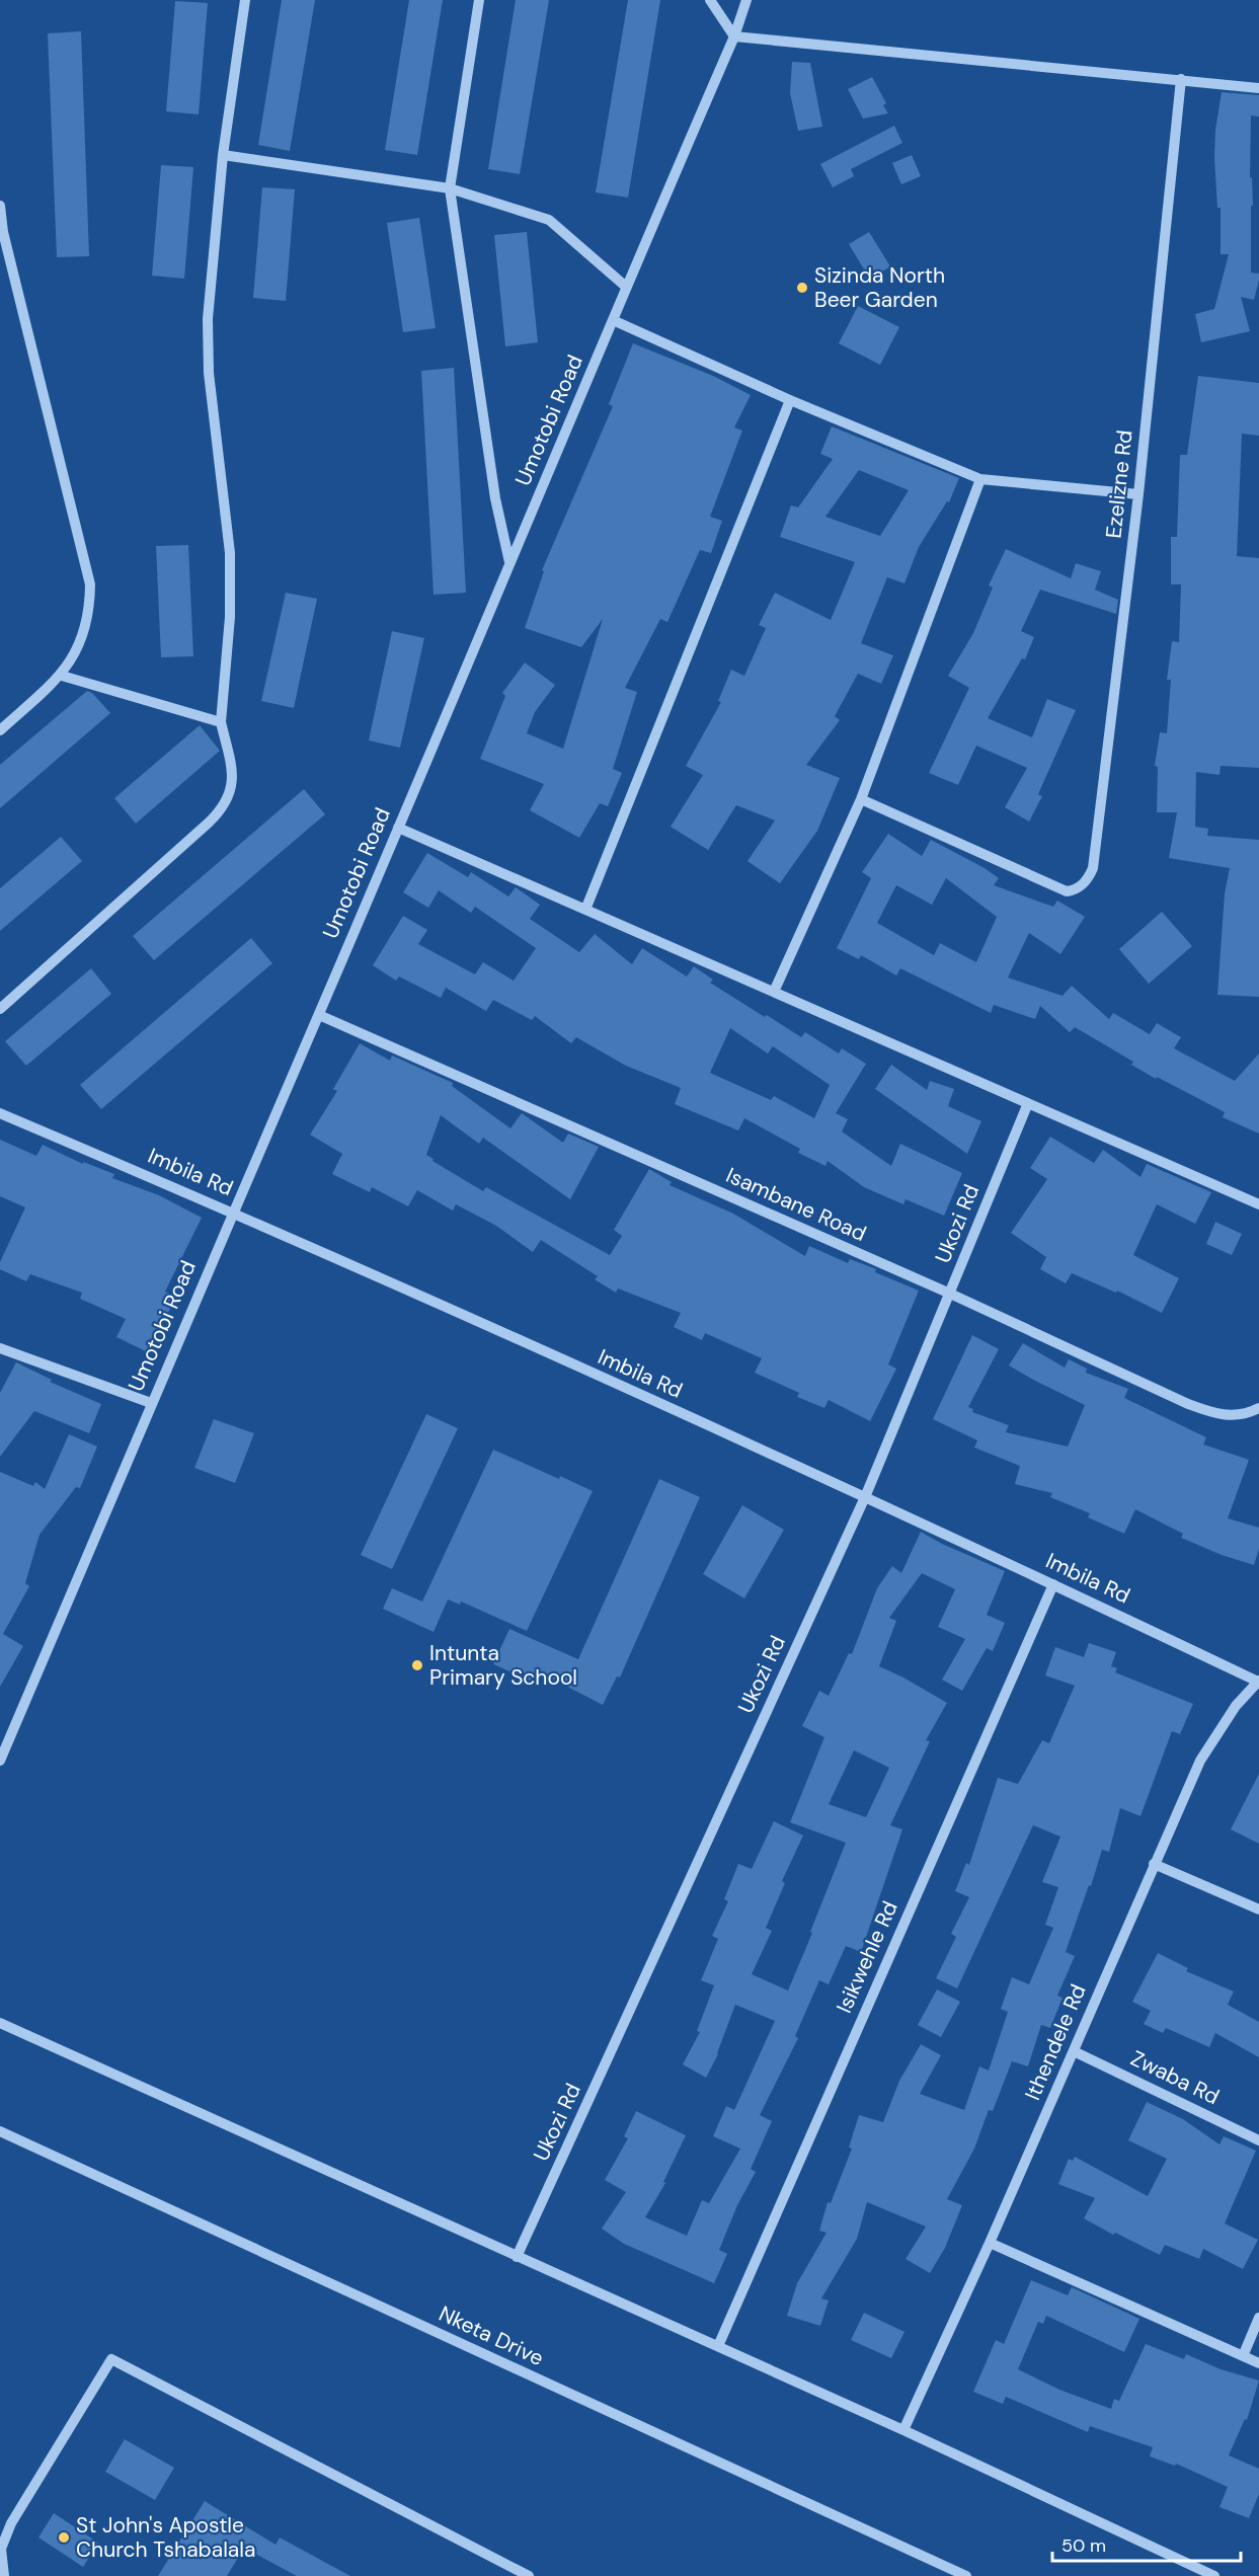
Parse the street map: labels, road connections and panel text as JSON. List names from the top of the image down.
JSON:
{
  "streets": {
    "street": [
      "Umotobi Road",
      "Ezelizne Rd",
      "Imbila Rd",
      "Isambane Road",
      "Ukozi Rd",
      "Isikwehle Rd",
      "Ithendele Rd",
      "Zwaba Rd",
      "Nketa Drive"
    ]
  },
  "crossings": [
    ["Umotobi Road", "Imbila Rd"],
    ["Umotobi Road", "Isambane Road"],
    ["Imbila Rd", "Ukozi Rd"],
    ["Imbila Rd", "Isikwehle Rd"],
    ["Imbila Rd", "Ithendele Rd"],
    ["Isambane Road", "Ukozi Rd"],
    ["Ithendele Rd", "Zwaba Rd"]
  ],
  "places": ["Sizinda North Beer Garden", "Intunta Primary School", "St John's Apostle Church Tshabalala"],
  "scale_bar": "50 m"
}
